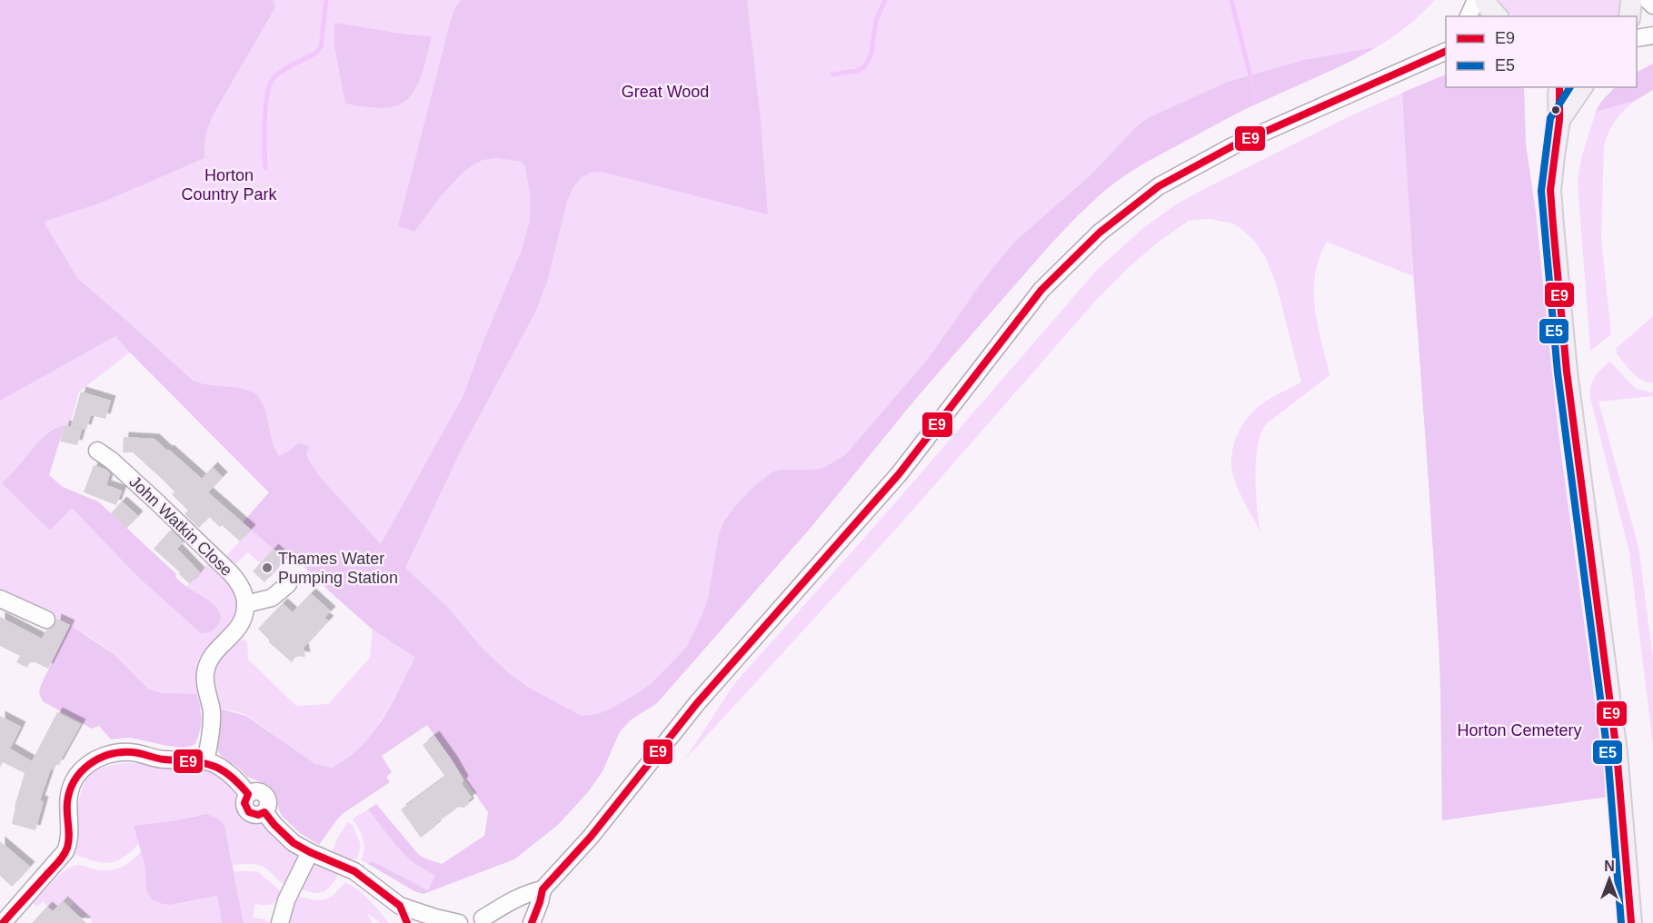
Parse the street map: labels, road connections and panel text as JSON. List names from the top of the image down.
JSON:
{
  "streets": {
    "street": ["John Watkin Close"]
  },
  "parks": ["Great Wood", "Horton Country Park", "Horton Cemetery"],
  "places": ["Thames Water Pumping Station"],
  "lines": ["transit line E9", "transit line E5"],
  "legend": ["E9", "E5"],
  "north": "top"
}
